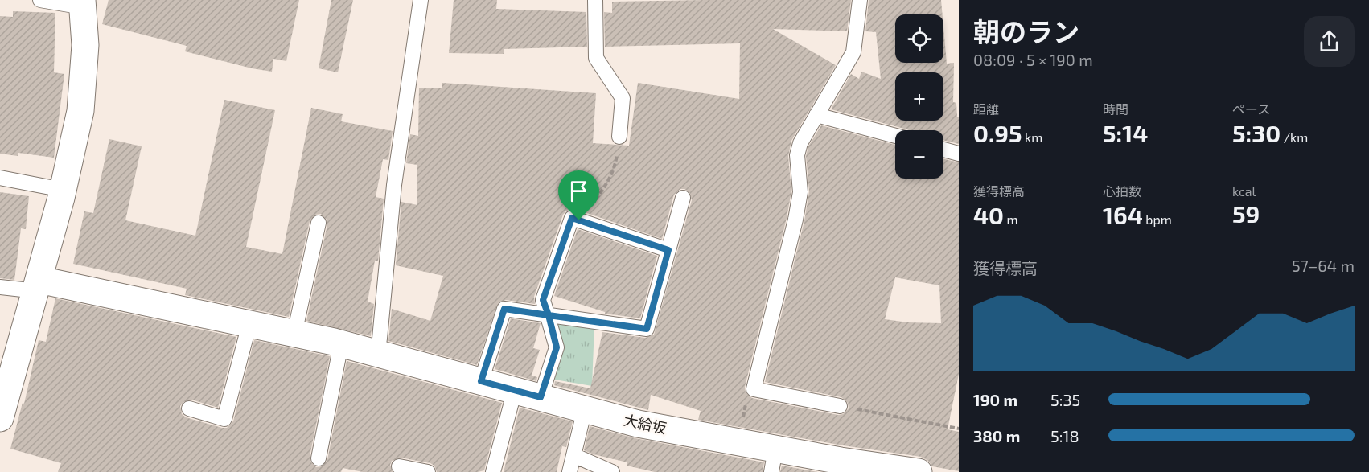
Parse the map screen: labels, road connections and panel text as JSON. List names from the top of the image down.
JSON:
{
  "streets": {
    "street": ["大給坂"]
  },
  "page": {
    "heading": ["朝のラン", "08:09 · 5 × 190 m"],
    "map_buttons": ["+", "−"],
    "stats": [
      ["距離", "0.95 km"],
      ["時間", "5:14"],
      ["ペース", "5:30 /km"],
      ["獲得標高", "40 m"],
      ["心拍数", "164 bpm"],
      ["kcal", "59"]
    ],
    "chart": ["獲得標高", "57–64 m"],
    "list": [
      {
        "name": "190 m",
        "note": "5:35"
      },
      {
        "name": "380 m",
        "note": "5:18"
      }
    ]
  }
}
